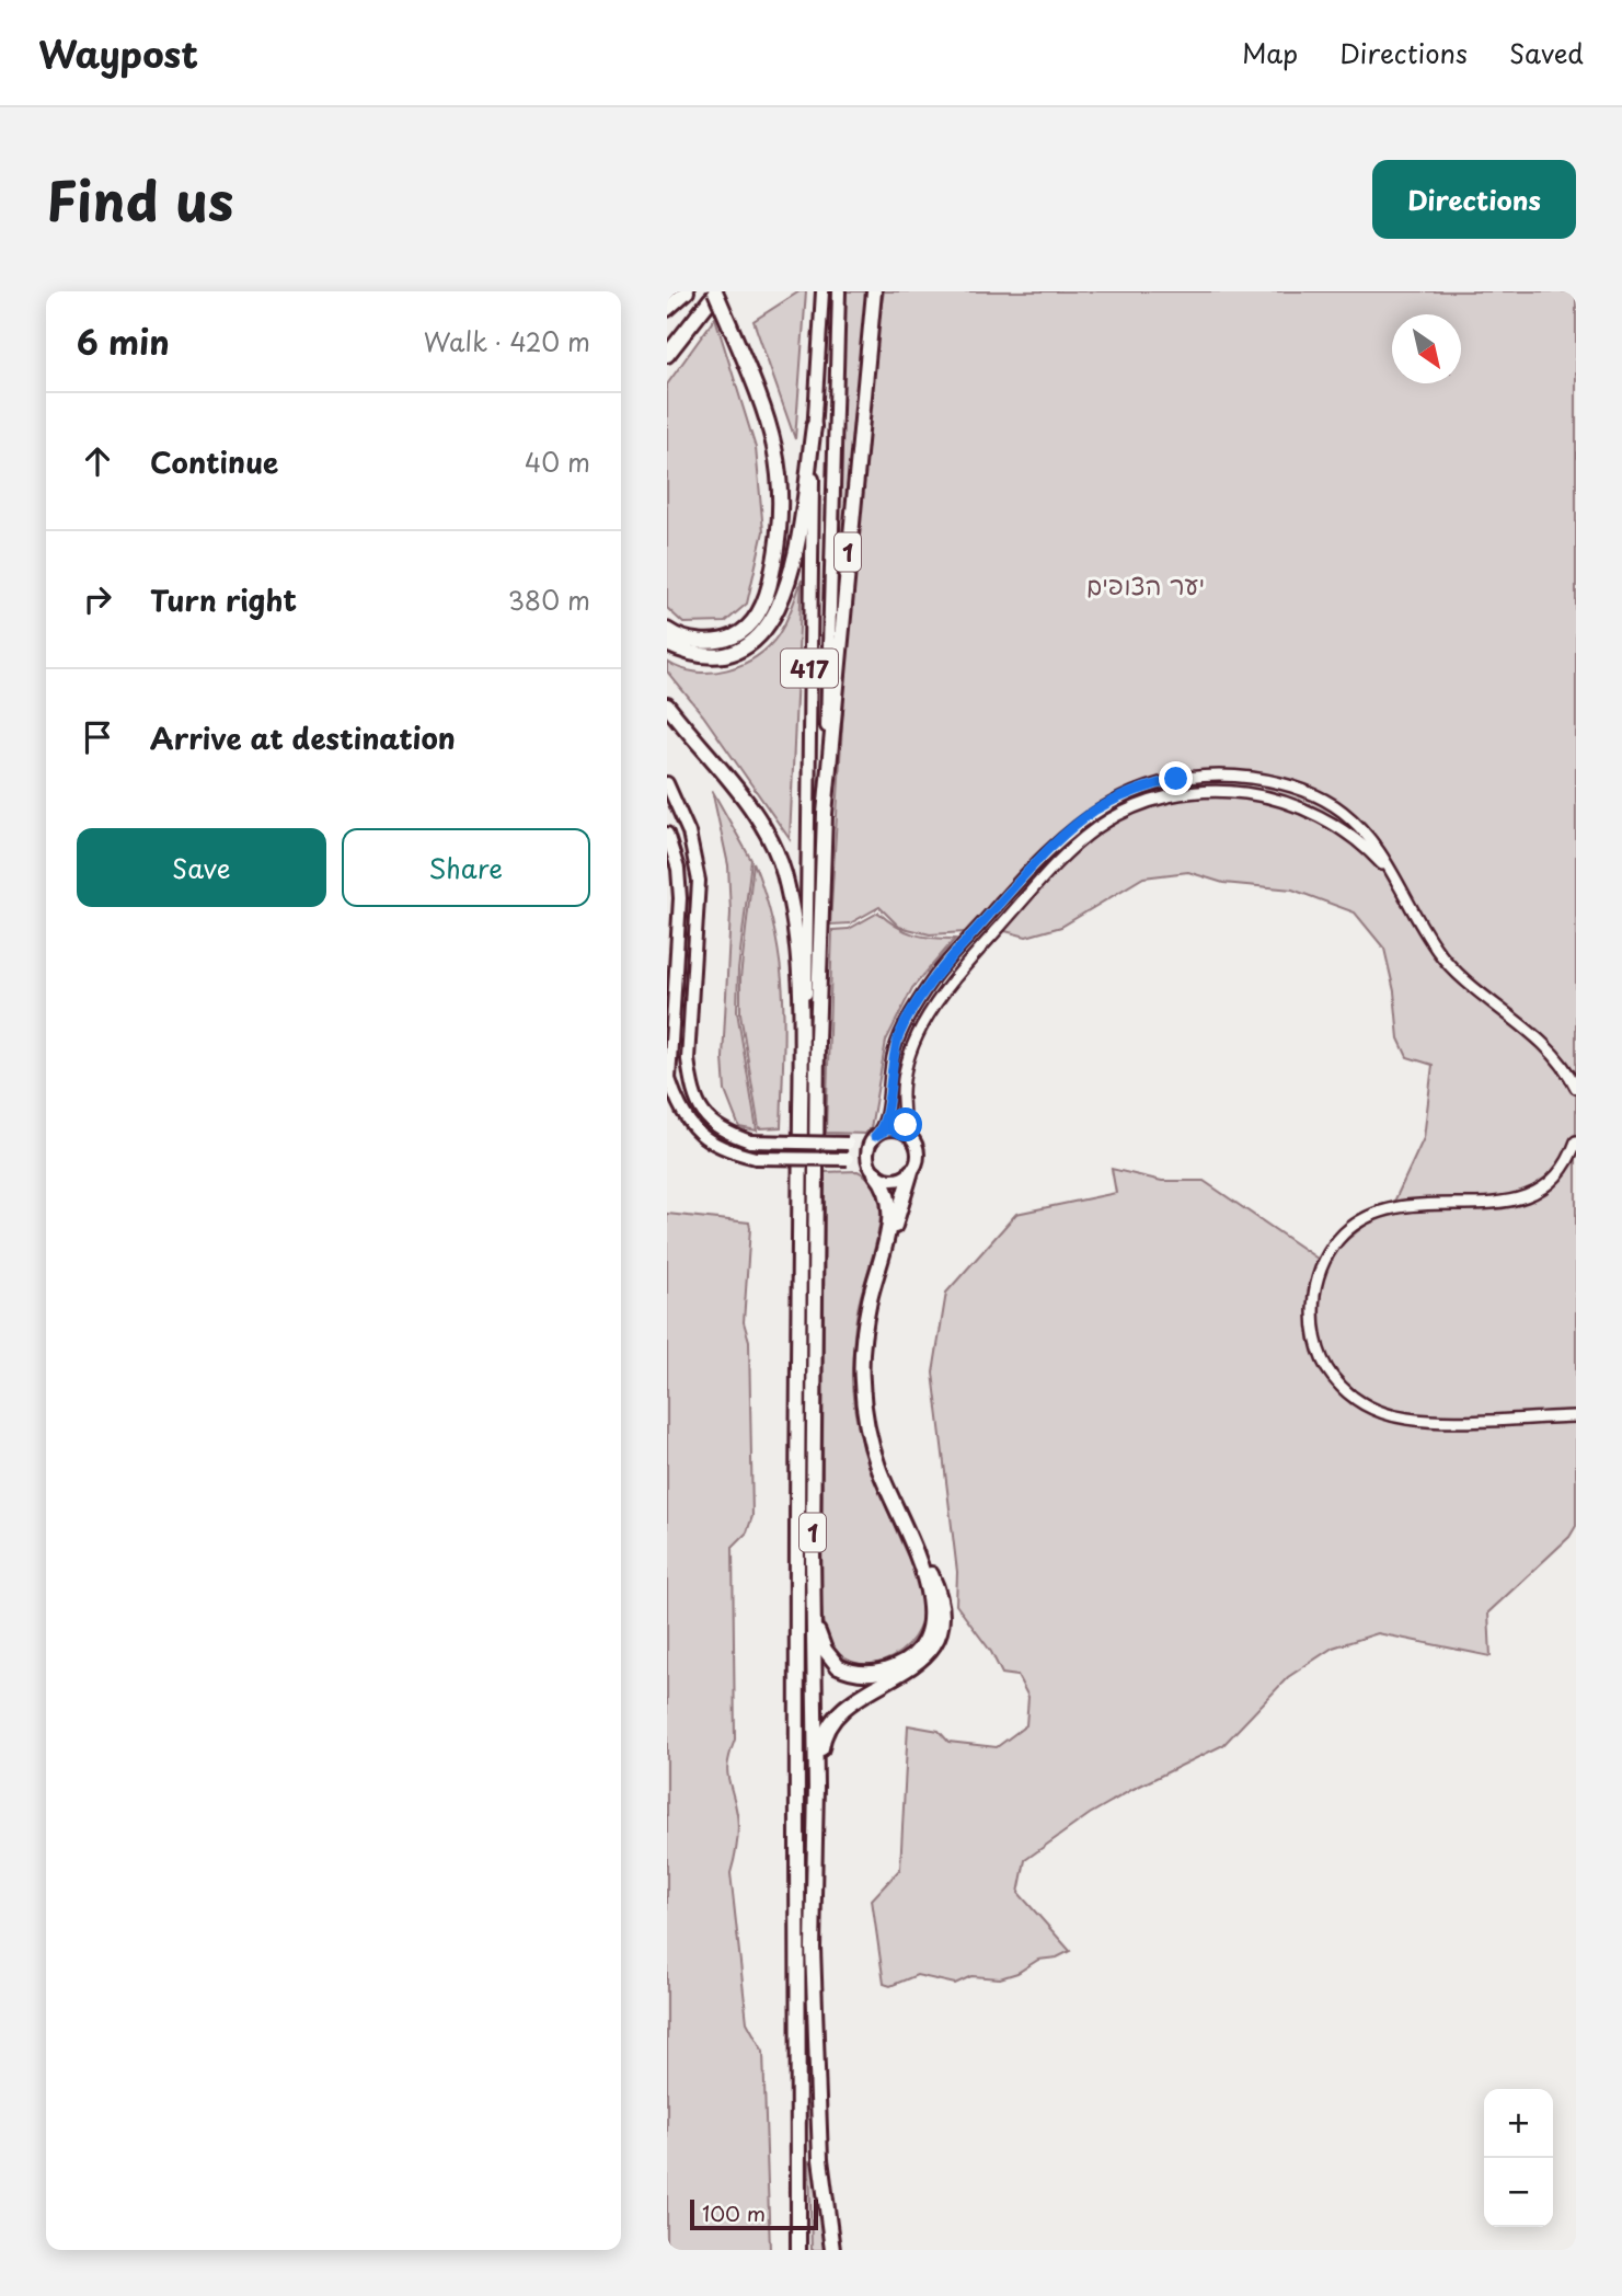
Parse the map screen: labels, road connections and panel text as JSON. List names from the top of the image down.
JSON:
{
  "streets": {
    "highway": ["1"],
    "main road": ["417"]
  },
  "crossings": [
    ["1", "417"]
  ],
  "parks": ["יער הצופים"],
  "scale_bar": "100 m",
  "north": "bottom right",
  "page": {
    "header": "Waypost",
    "nav": ["Map", "Directions", "Saved"],
    "title": "Find us",
    "buttons": [
      "Directions",
      ["Save", "Share"]
    ],
    "heading": ["6 min", "Walk · 420 m"],
    "list": [
      ["Continue", "40 m"],
      ["Turn right", "380 m"],
      "Arrive at destination"
    ],
    "map_buttons": ["+", "−"],
    "scale": "100 m"
  }
}
